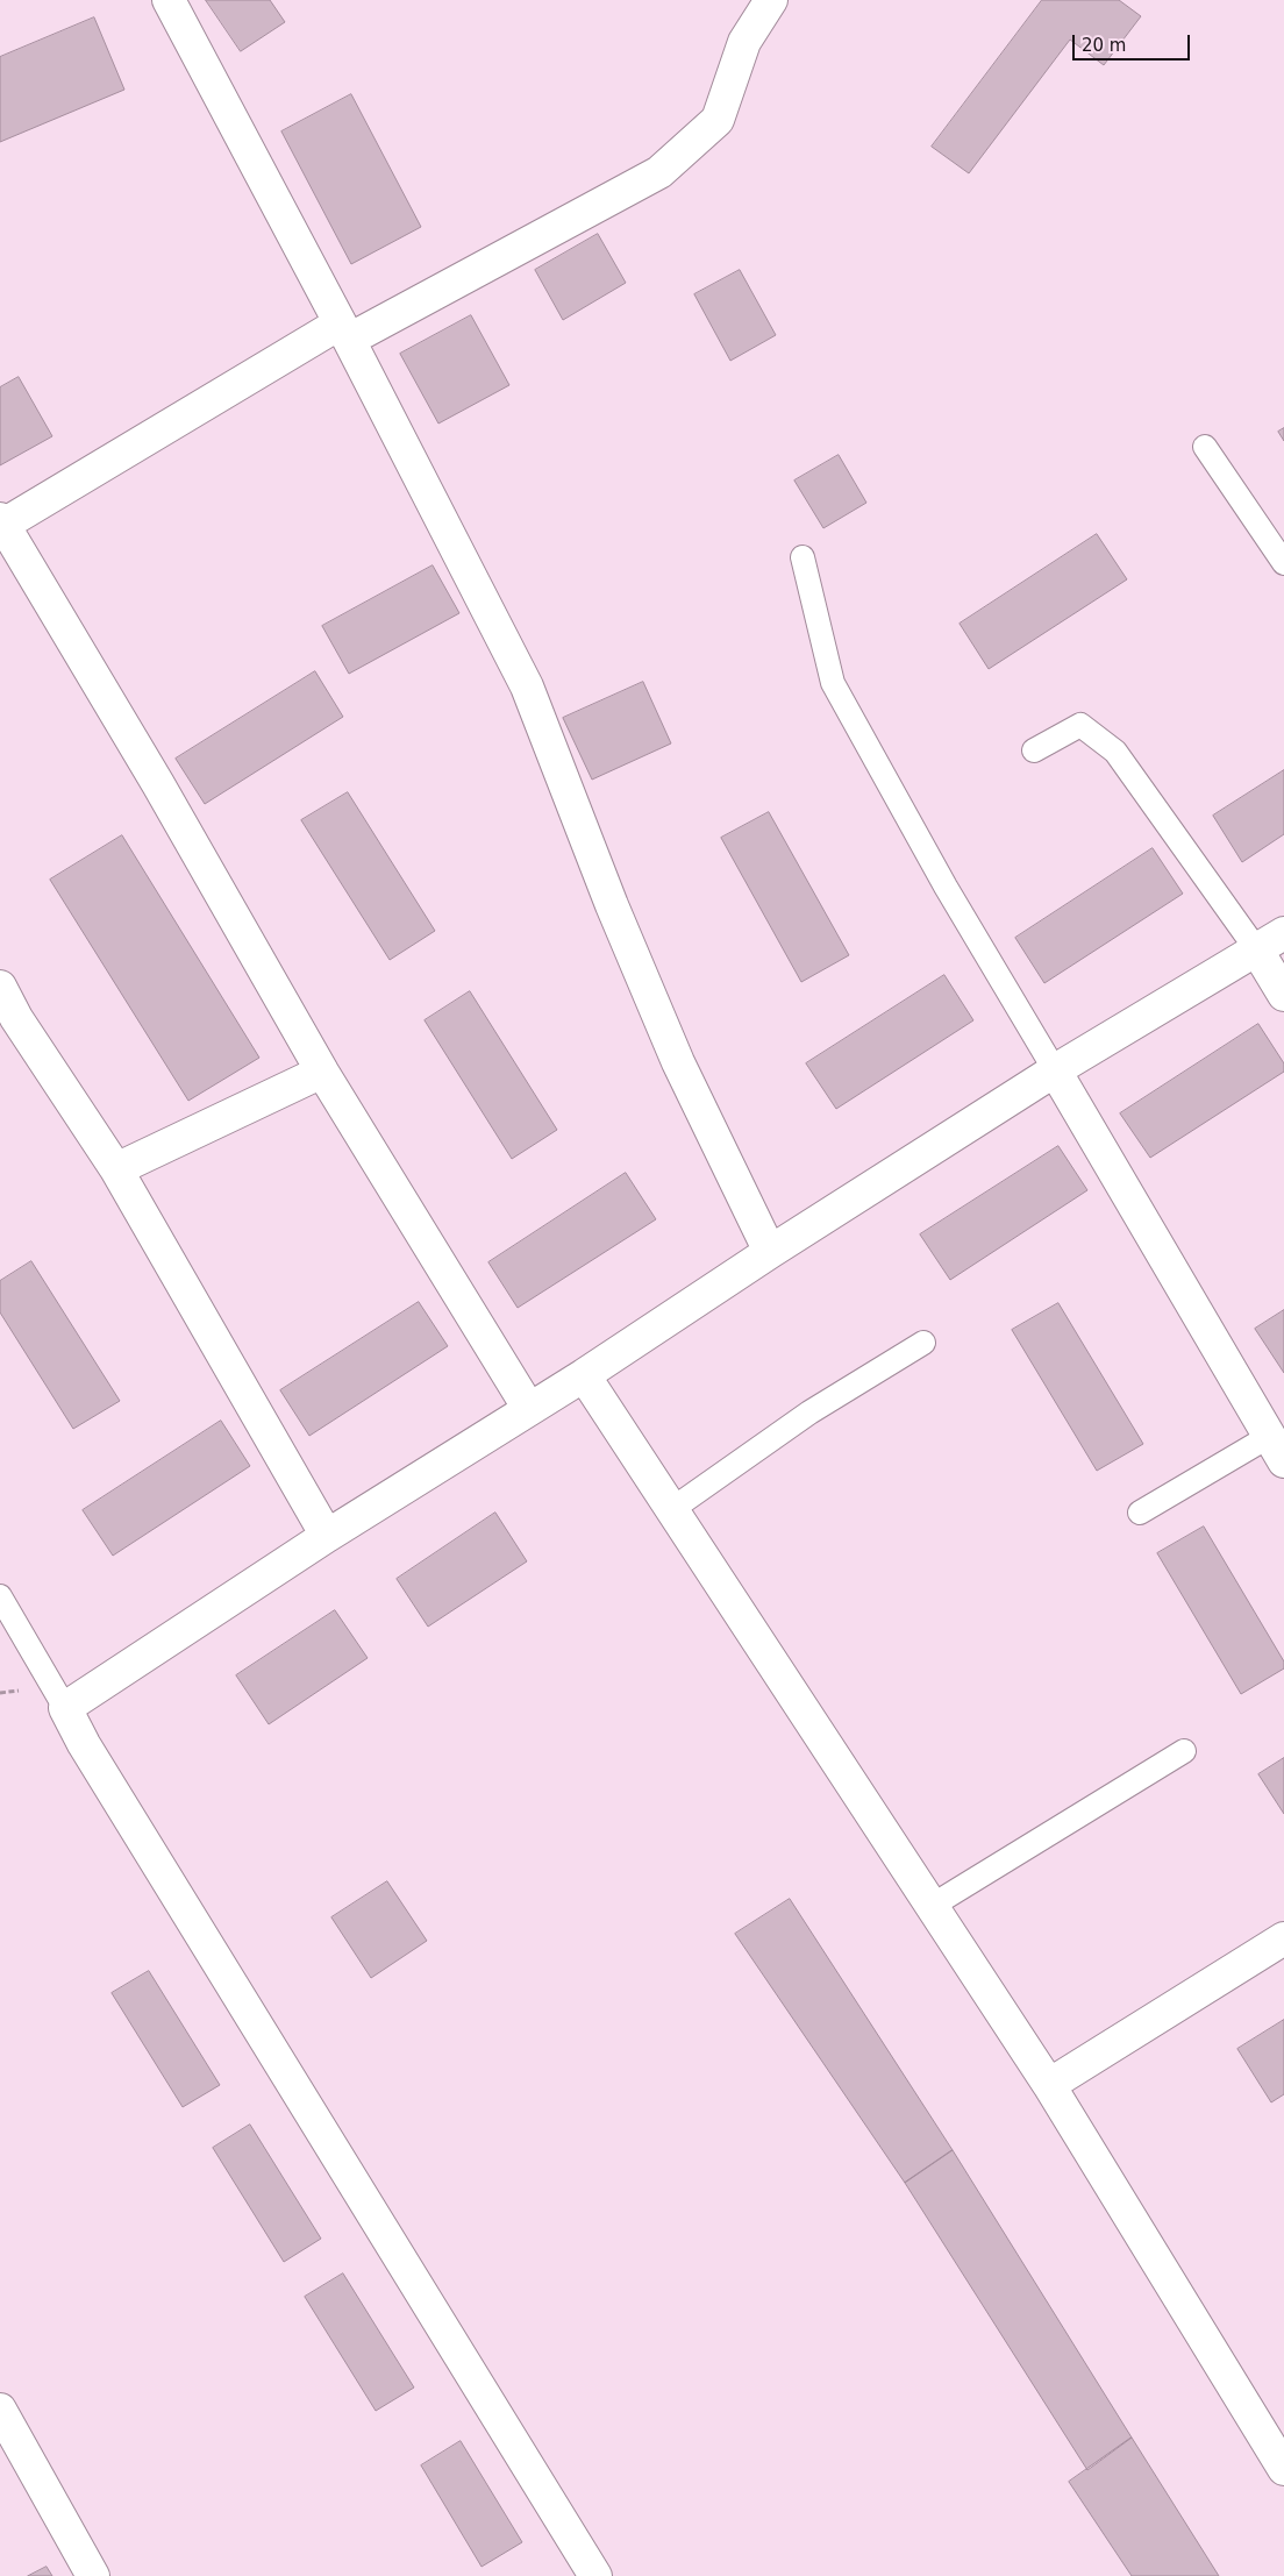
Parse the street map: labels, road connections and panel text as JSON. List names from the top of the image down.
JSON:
{
  "scale_bar": "20 m"
}
